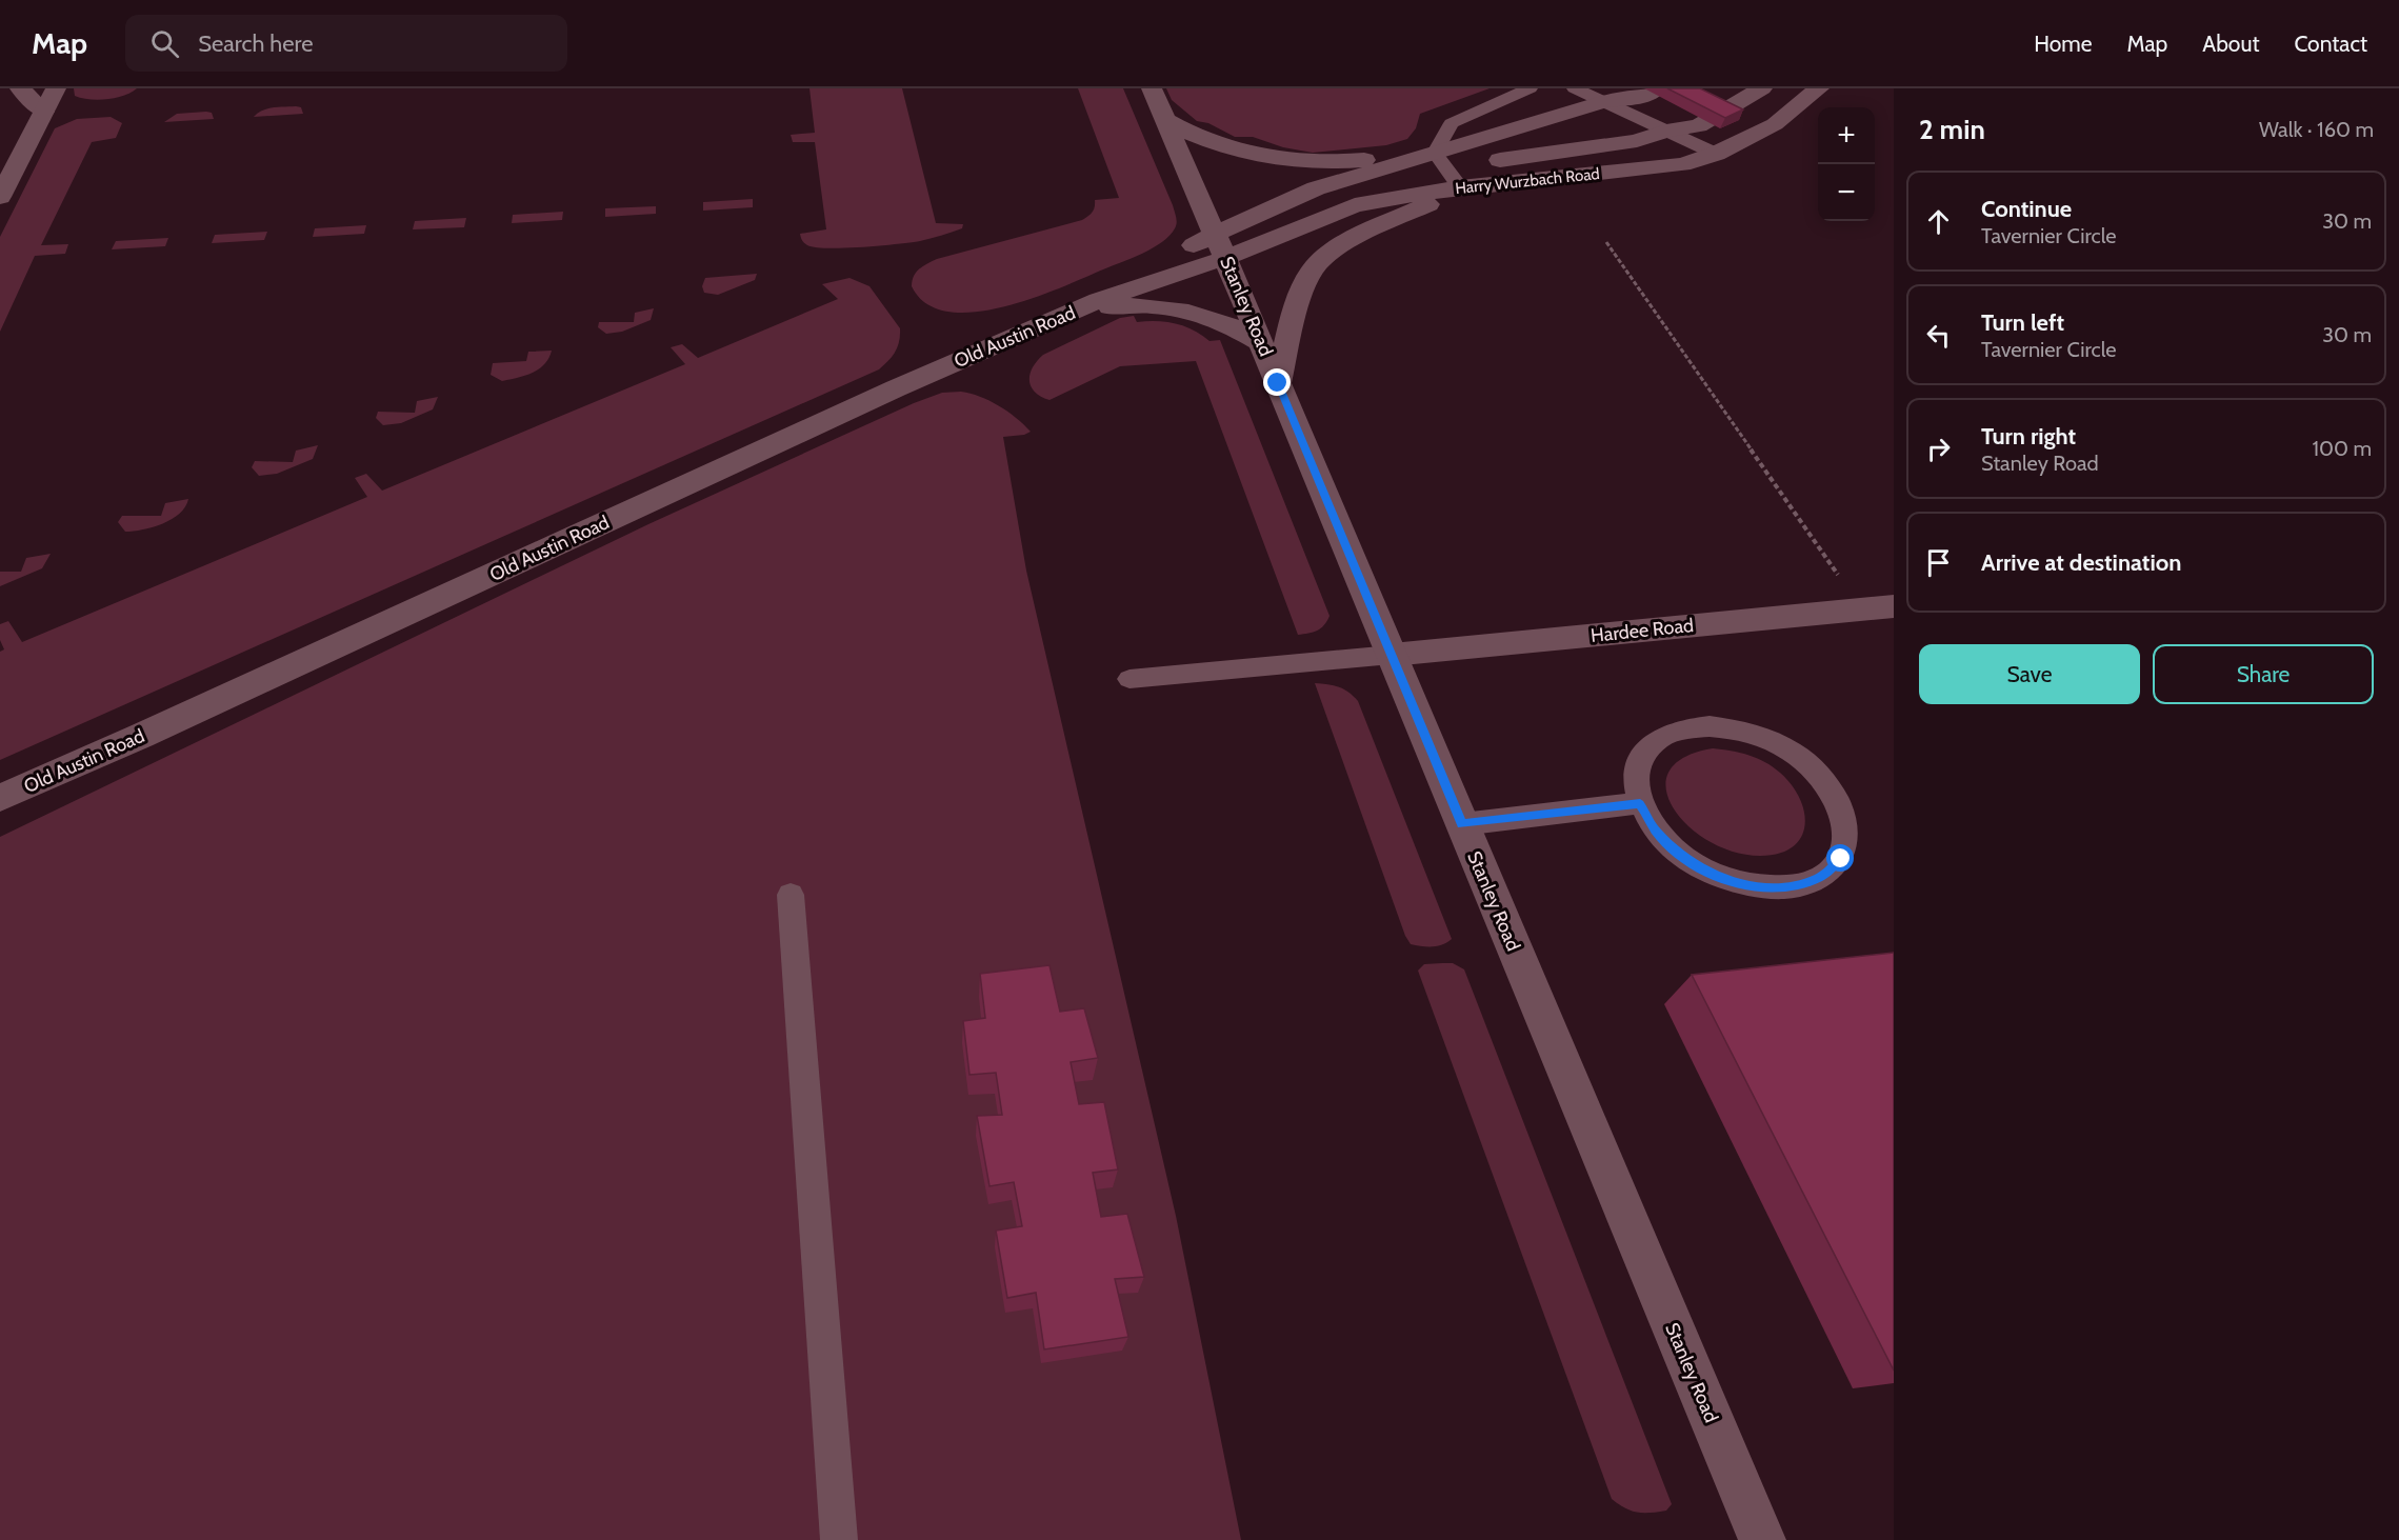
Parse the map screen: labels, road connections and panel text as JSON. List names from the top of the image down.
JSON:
{
  "streets": {
    "street": [
      "Harry Wurzbach Road",
      "Stanley Road",
      "Old Austin Road",
      "Hardee Road"
    ]
  },
  "crossings": [
    ["Harry Wurzbach Road", "Stanley Road"],
    ["Harry Wurzbach Road", "Old Austin Road"],
    ["Stanley Road", "Old Austin Road"],
    ["Stanley Road", "Hardee Road"]
  ],
  "page": {
    "header": "Map",
    "search": "Search here",
    "nav": [
      "Home",
      "Map",
      "About",
      "Contact"
    ],
    "heading": ["2 min", "Walk · 160 m"],
    "map_buttons": ["+", "−"],
    "list": [
      ["Continue", "Tavernier Circle", "30 m"],
      ["Turn left", "Tavernier Circle", "30 m"],
      ["Turn right", "Stanley Road", "100 m"],
      "Arrive at destination"
    ],
    "buttons": ["Save", "Share"]
  }
}
